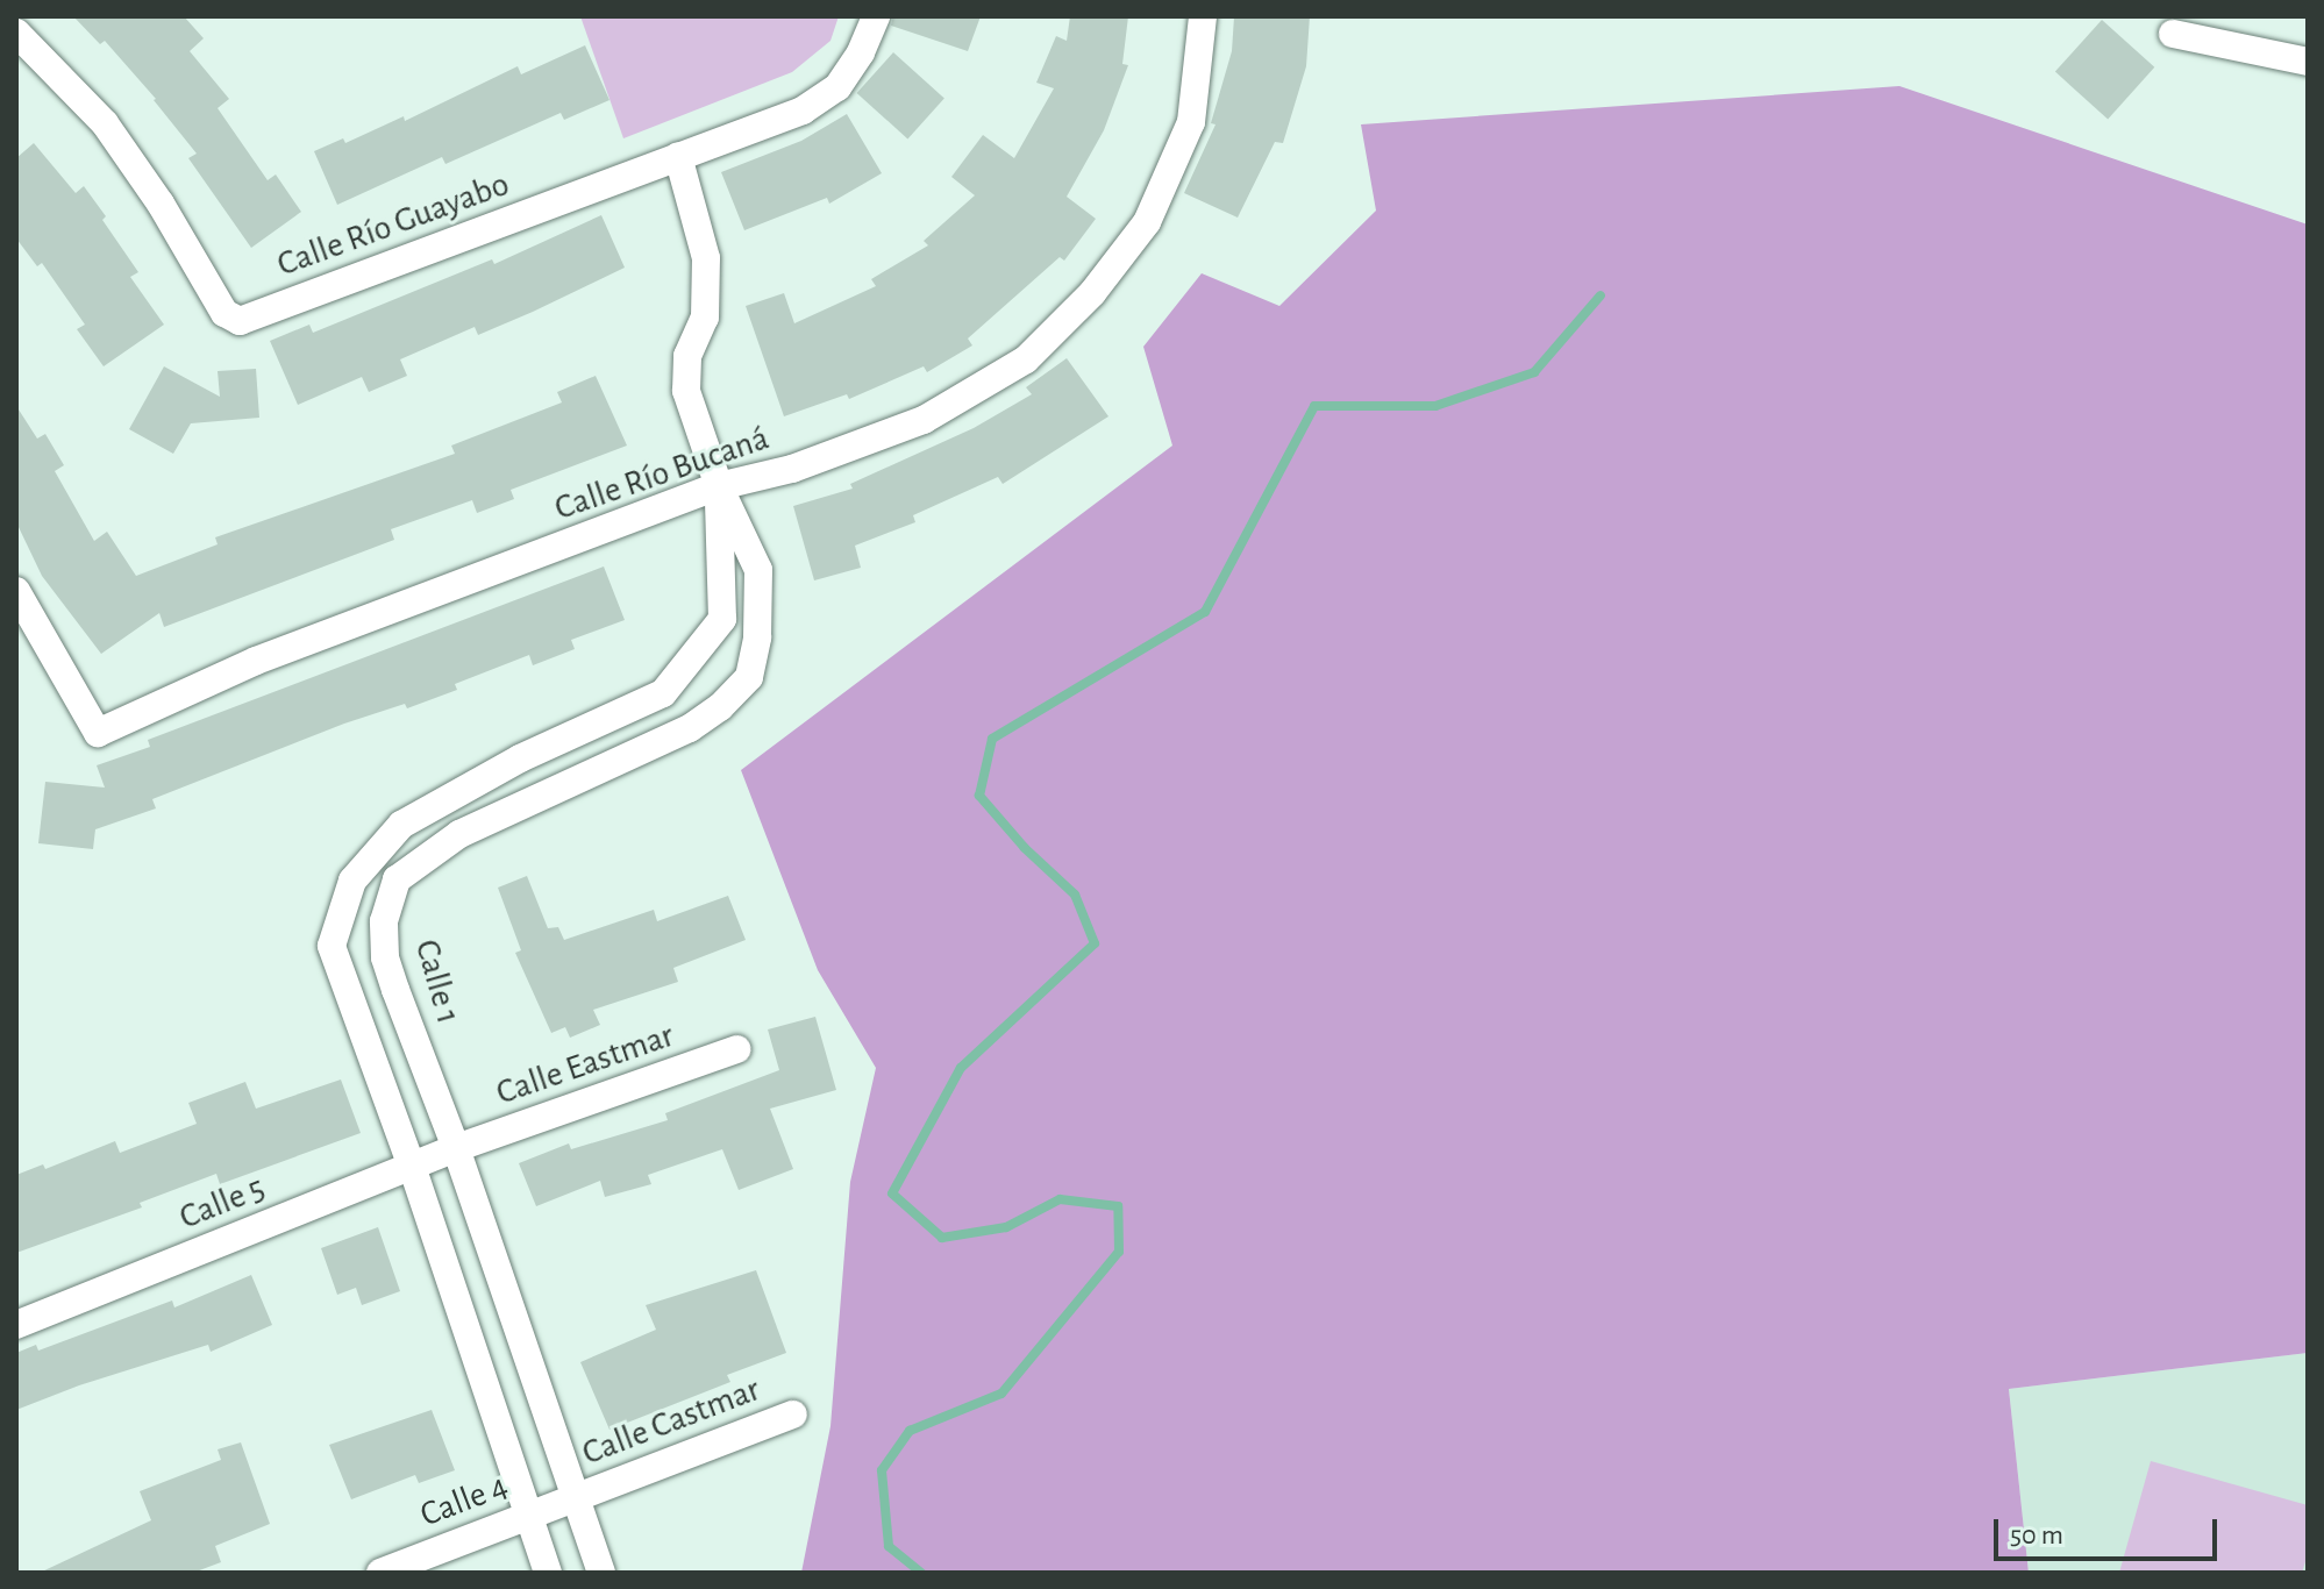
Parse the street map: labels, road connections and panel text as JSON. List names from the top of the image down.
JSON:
{
  "streets": {
    "street": [
      "Calle Río Guayabo",
      "Calle Río Bucaná",
      "Calle 1",
      "Calle Eastmar",
      "Calle 5",
      "Calle Castmar",
      "Calle 4"
    ]
  },
  "crossings": [
    ["Calle Río Guayabo", "Calle 1"],
    ["Calle Río Bucaná", "Calle 1"],
    ["Calle 1", "Calle Eastmar"],
    ["Calle 1", "Calle 5"],
    ["Calle 1", "Calle Castmar"],
    ["Calle 1", "Calle 4"],
    ["Calle Eastmar", "Calle 5"],
    ["Calle Castmar", "Calle 4"]
  ],
  "scale_bar": "50 m"
}
